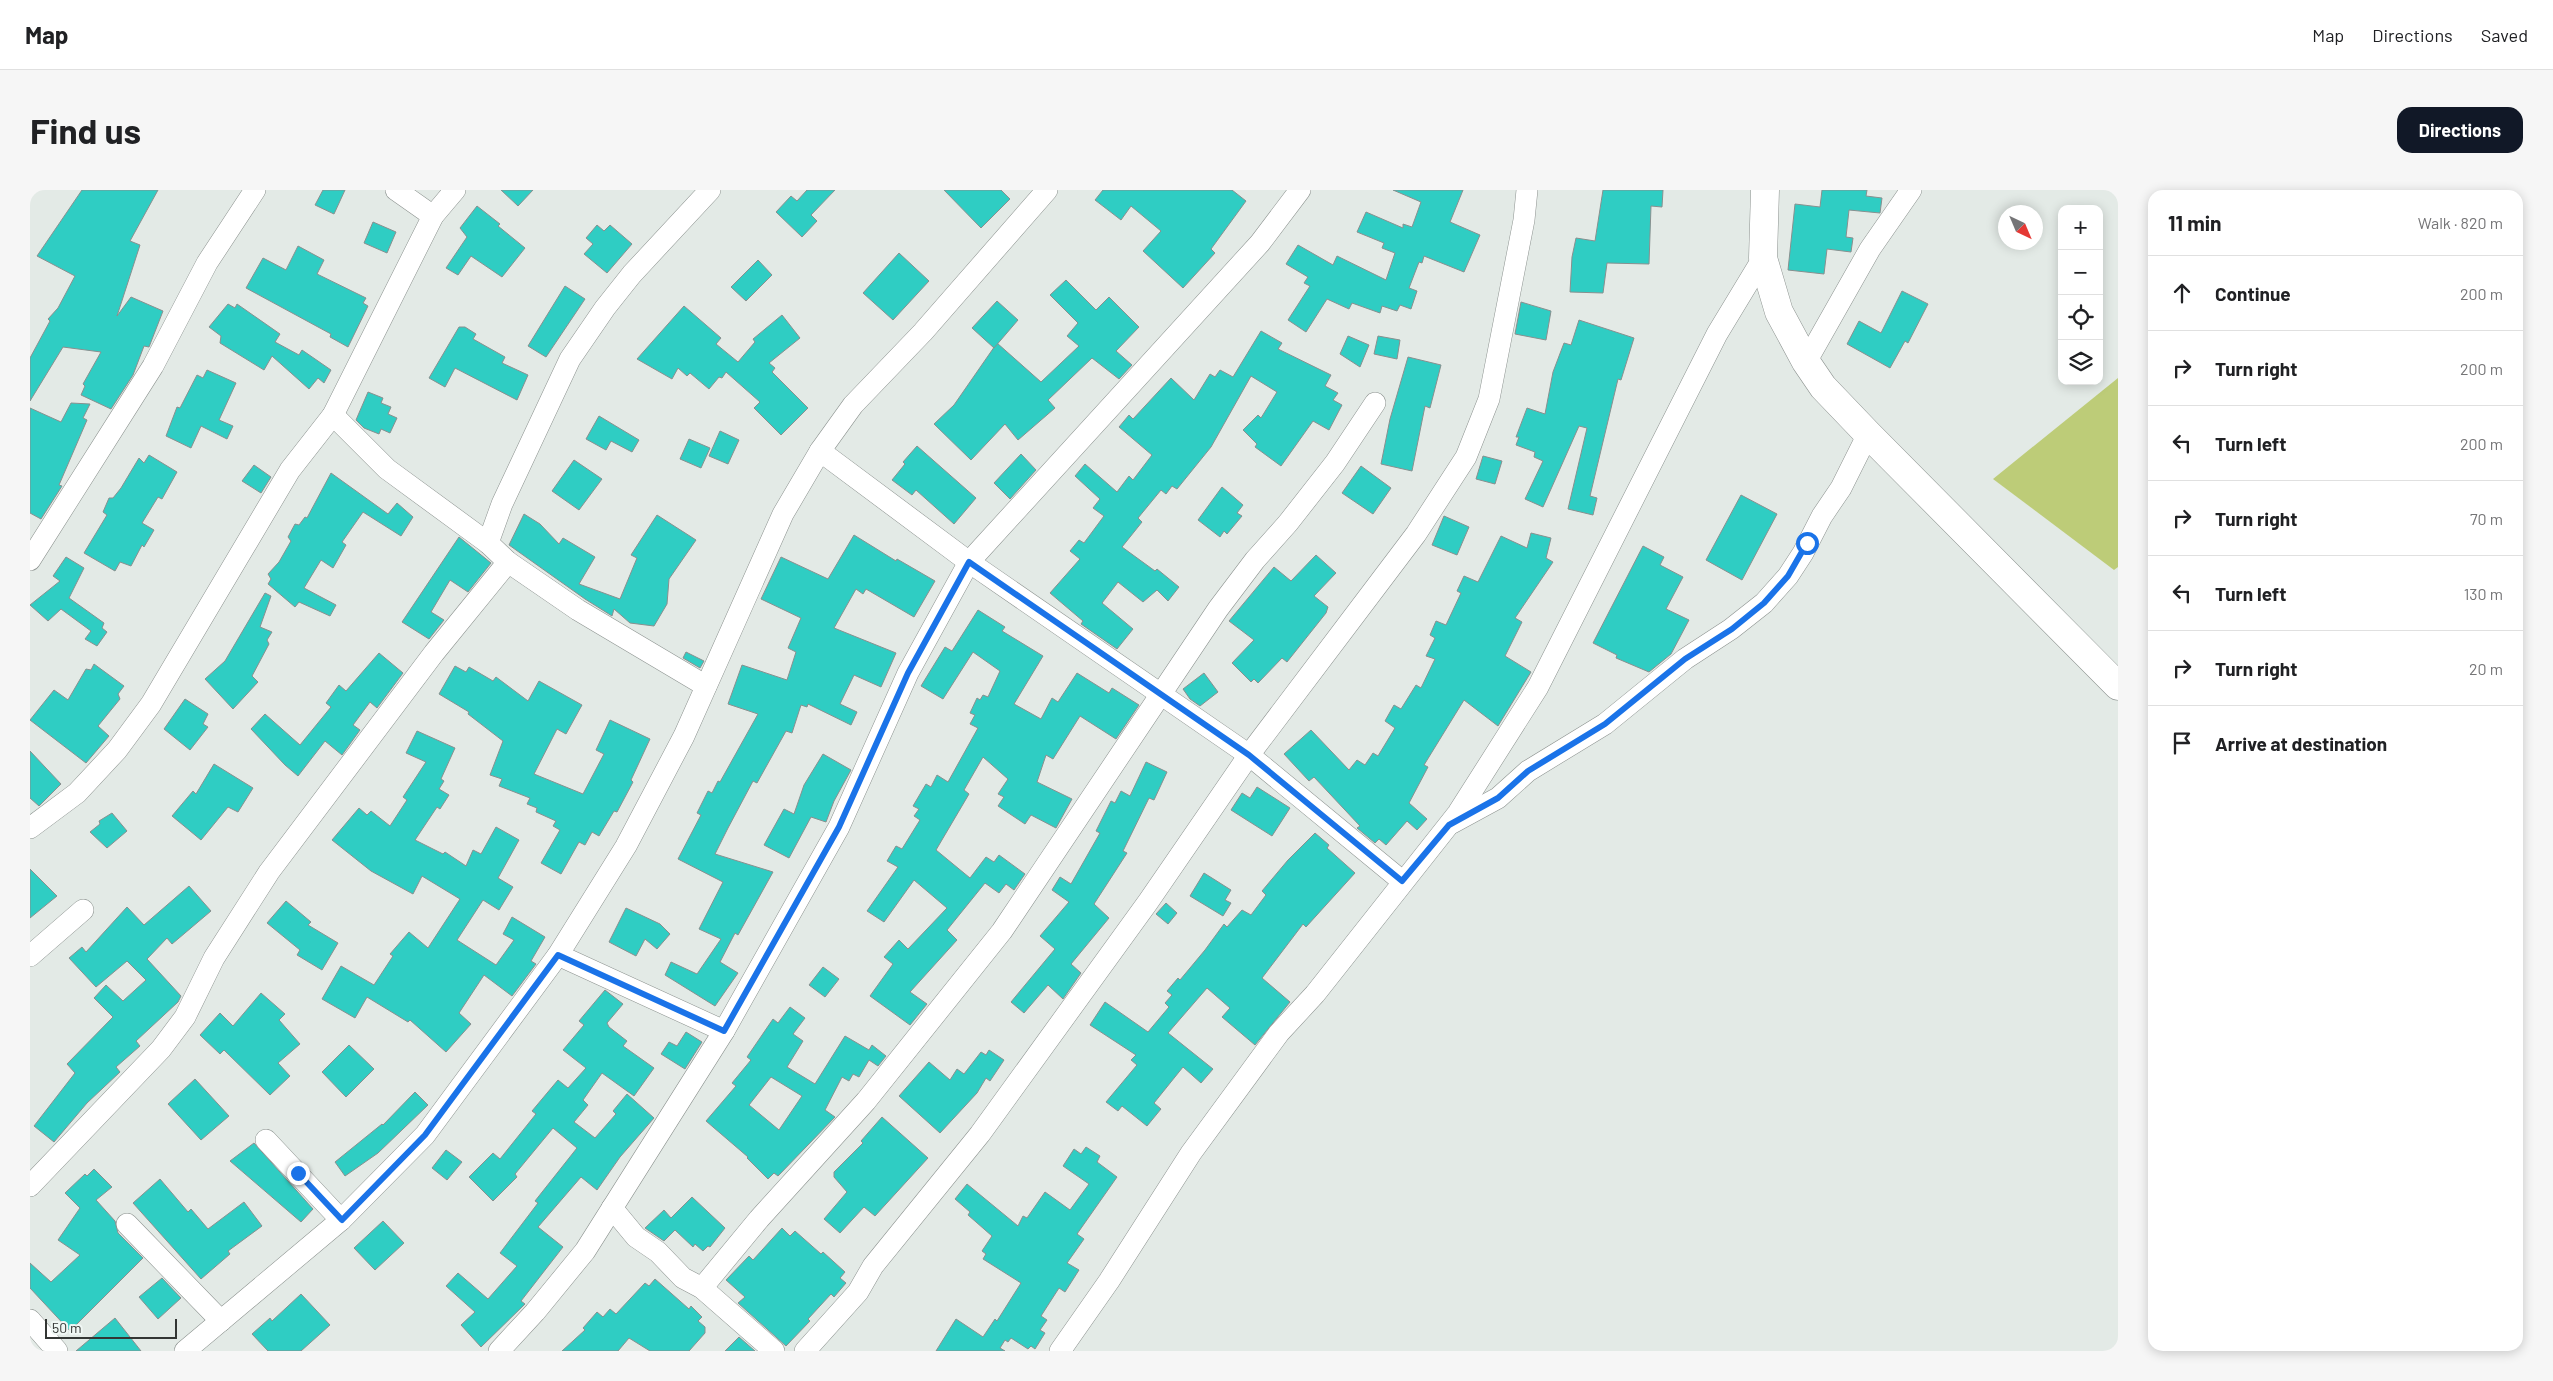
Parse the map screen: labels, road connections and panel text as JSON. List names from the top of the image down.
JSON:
{
  "scale_bar": "50 m",
  "north": "bottom right",
  "page": {
    "header": "Map",
    "nav": ["Map", "Directions", "Saved"],
    "buttons": "Directions",
    "title": "Find us",
    "heading": ["11 min", "Walk · 820 m"],
    "map_buttons": ["+", "−"],
    "list": [
      ["Continue", "200 m"],
      ["Turn right", "200 m"],
      ["Turn left", "200 m"],
      ["Turn right", "70 m"],
      ["Turn left", "130 m"],
      ["Turn right", "20 m"],
      "Arrive at destination"
    ],
    "scale": "50 m"
  }
}
